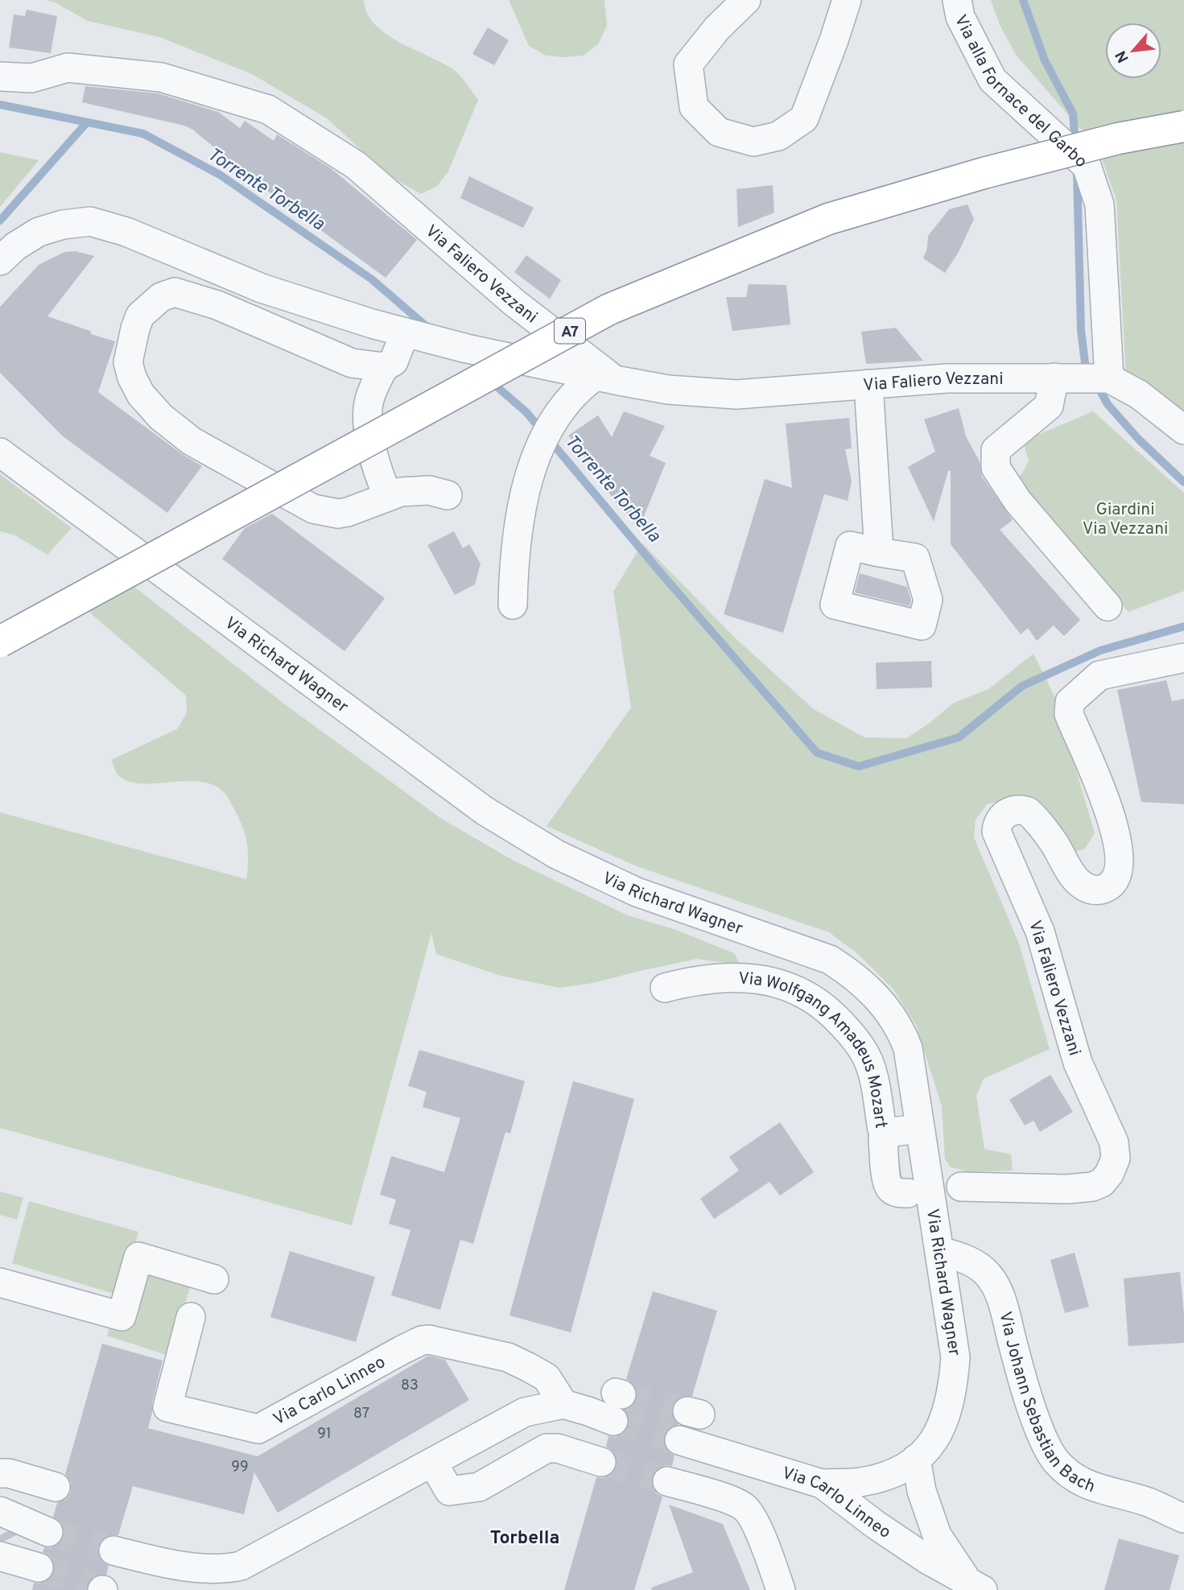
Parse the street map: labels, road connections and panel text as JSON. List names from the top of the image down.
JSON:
{
  "streets": {
    "highway": ["A7"],
    "street": [
      "Via alla Fornace del Garbo",
      "Via Faliero Vezzani",
      "Via Richard Wagner",
      "Via Wolfgang Amadeus Mozart",
      "Via Carlo Linneo",
      "Via Johann Sebastian Bach"
    ]
  },
  "crossings": [
    ["Via alla Fornace del Garbo", "Via Faliero Vezzani"],
    ["Via Richard Wagner", "Via Wolfgang Amadeus Mozart"],
    ["Via Richard Wagner", "Via Carlo Linneo"],
    ["Via Richard Wagner", "Via Johann Sebastian Bach"]
  ],
  "districts": ["Torbella"],
  "water": ["Torrente Torbella"],
  "parks": ["Giardini Via Vezzani"],
  "house_numbers": [
    "83",
    "87",
    "91",
    "99"
  ],
  "north": "bottom left"
}
